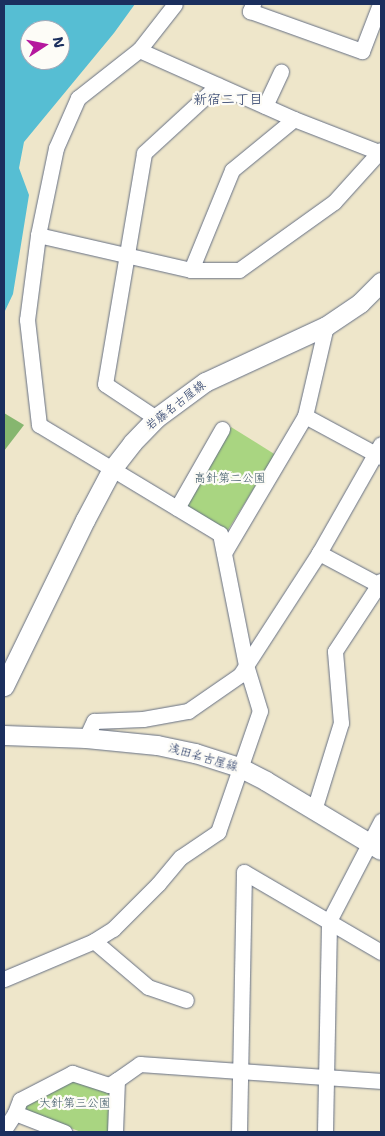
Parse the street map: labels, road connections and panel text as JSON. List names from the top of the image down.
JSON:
{
  "streets": {
    "main road": ["岩藤名古屋線", "浅田名古屋線"]
  },
  "districts": ["新宿二丁目"],
  "parks": ["高針第二公園", "大針第三公園"],
  "north": "right"
}
